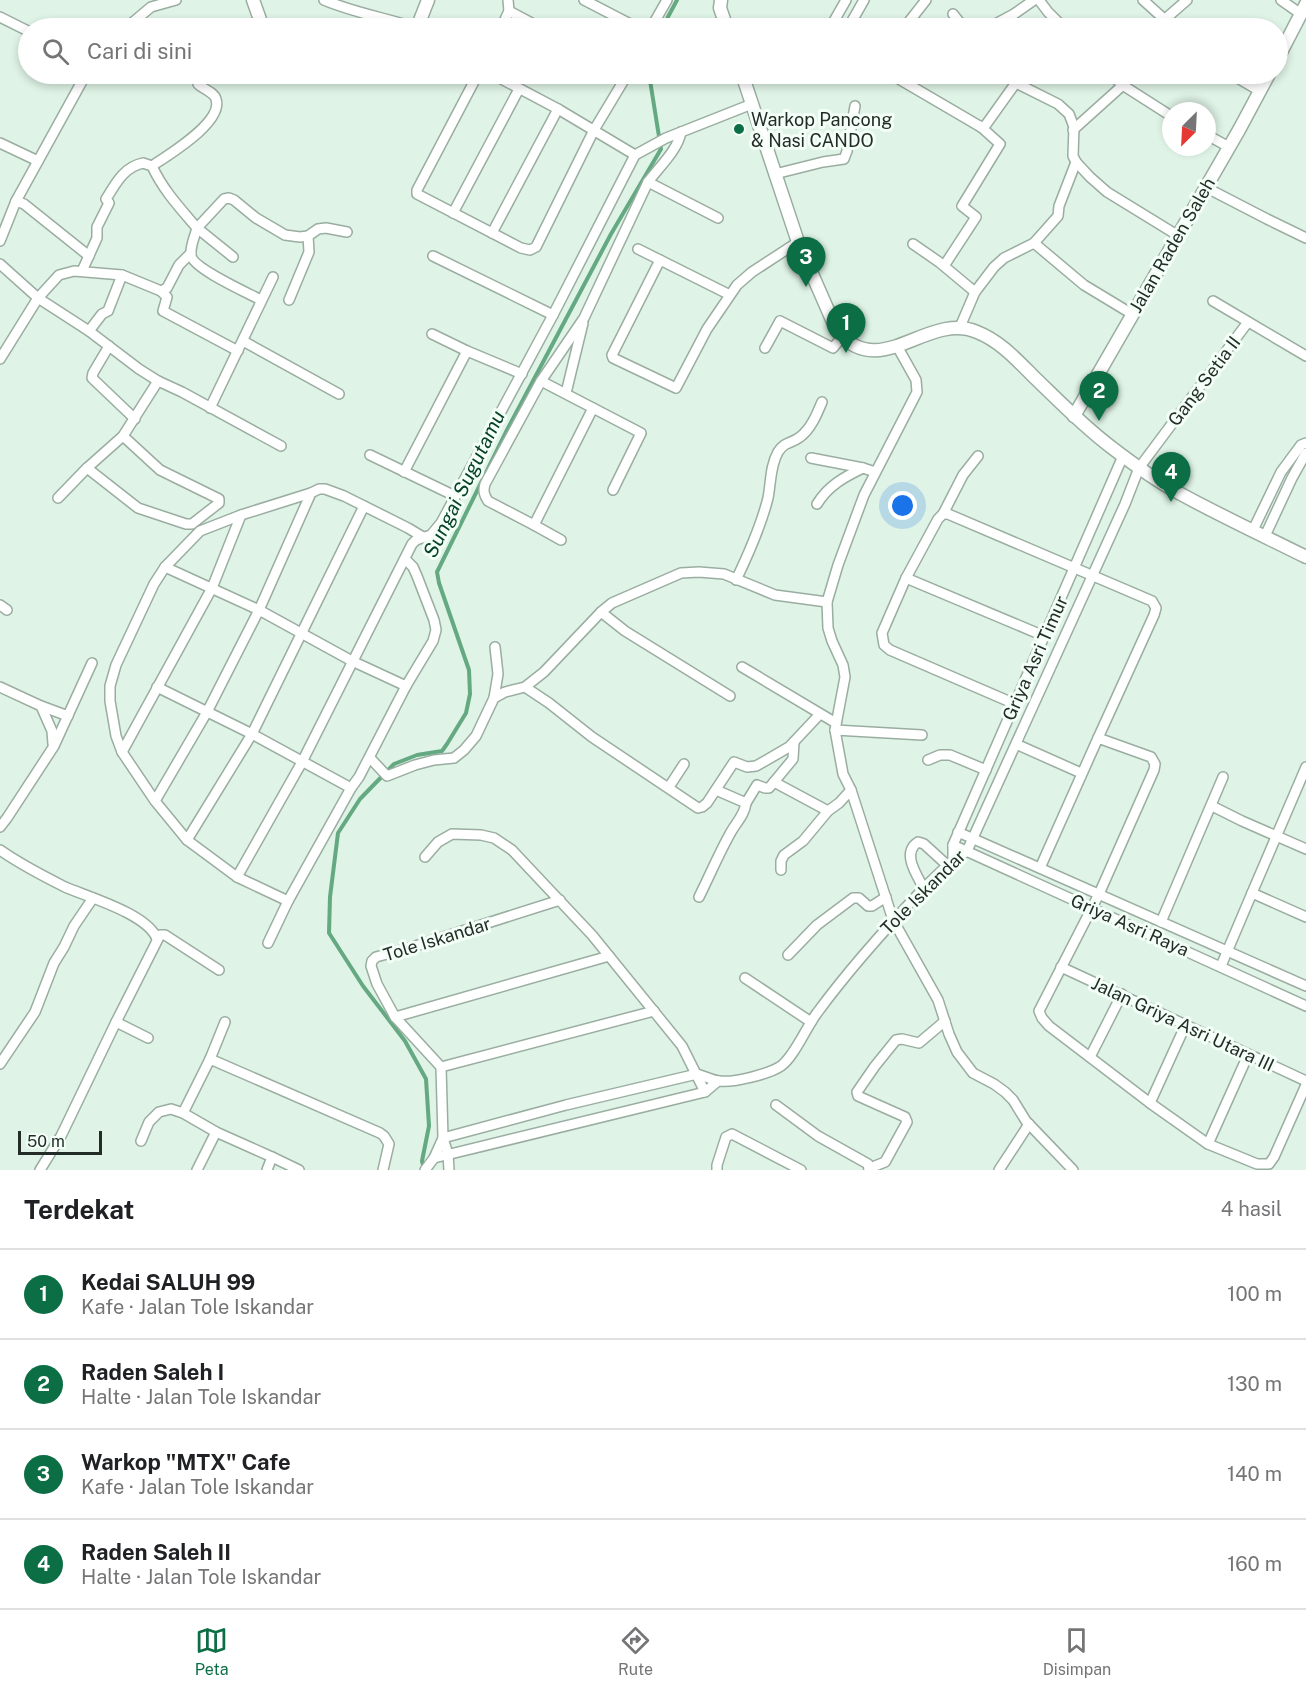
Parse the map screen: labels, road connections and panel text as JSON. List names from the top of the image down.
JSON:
{
  "streets": {
    "main road": ["Jalan Raden Saleh"],
    "street": [
      "Gang Setia II",
      "Griya Asri Timur",
      "Tole Iskandar",
      "Griya Asri Raya",
      "Jalan Griya Asri Utara III"
    ]
  },
  "crossings": [
    ["Gang Setia II", "Tole Iskandar"],
    ["Griya Asri Timur", "Tole Iskandar"],
    ["Griya Asri Timur", "Griya Asri Raya"],
    ["Tole Iskandar", "Griya Asri Raya"]
  ],
  "water": ["Sungai Sugutamu"],
  "places": ["Warkop Pancong & Nasi CANDO"],
  "scale_bar": "50 m",
  "north": "bottom left",
  "page": {
    "search": "Cari di sini",
    "pins": [
      "3",
      "1",
      "2",
      "4"
    ],
    "scale": "50 m",
    "heading": ["Terdekat", "4 hasil"],
    "list": [
      {
        "mark": "1",
        "name": "Kedai SALUH 99",
        "note": "Kafe · Jalan Tole Iskandar",
        "value": "100 m"
      },
      {
        "mark": "2",
        "name": "Raden Saleh I",
        "note": "Halte · Jalan Tole Iskandar",
        "value": "130 m"
      },
      {
        "mark": "3",
        "name": "Warkop \"MTX\" Cafe",
        "note": "Kafe · Jalan Tole Iskandar",
        "value": "140 m"
      },
      {
        "mark": "4",
        "name": "Raden Saleh II",
        "note": "Halte · Jalan Tole Iskandar",
        "value": "160 m"
      }
    ],
    "nav": ["Peta", "Rute", "Disimpan"]
  }
}
